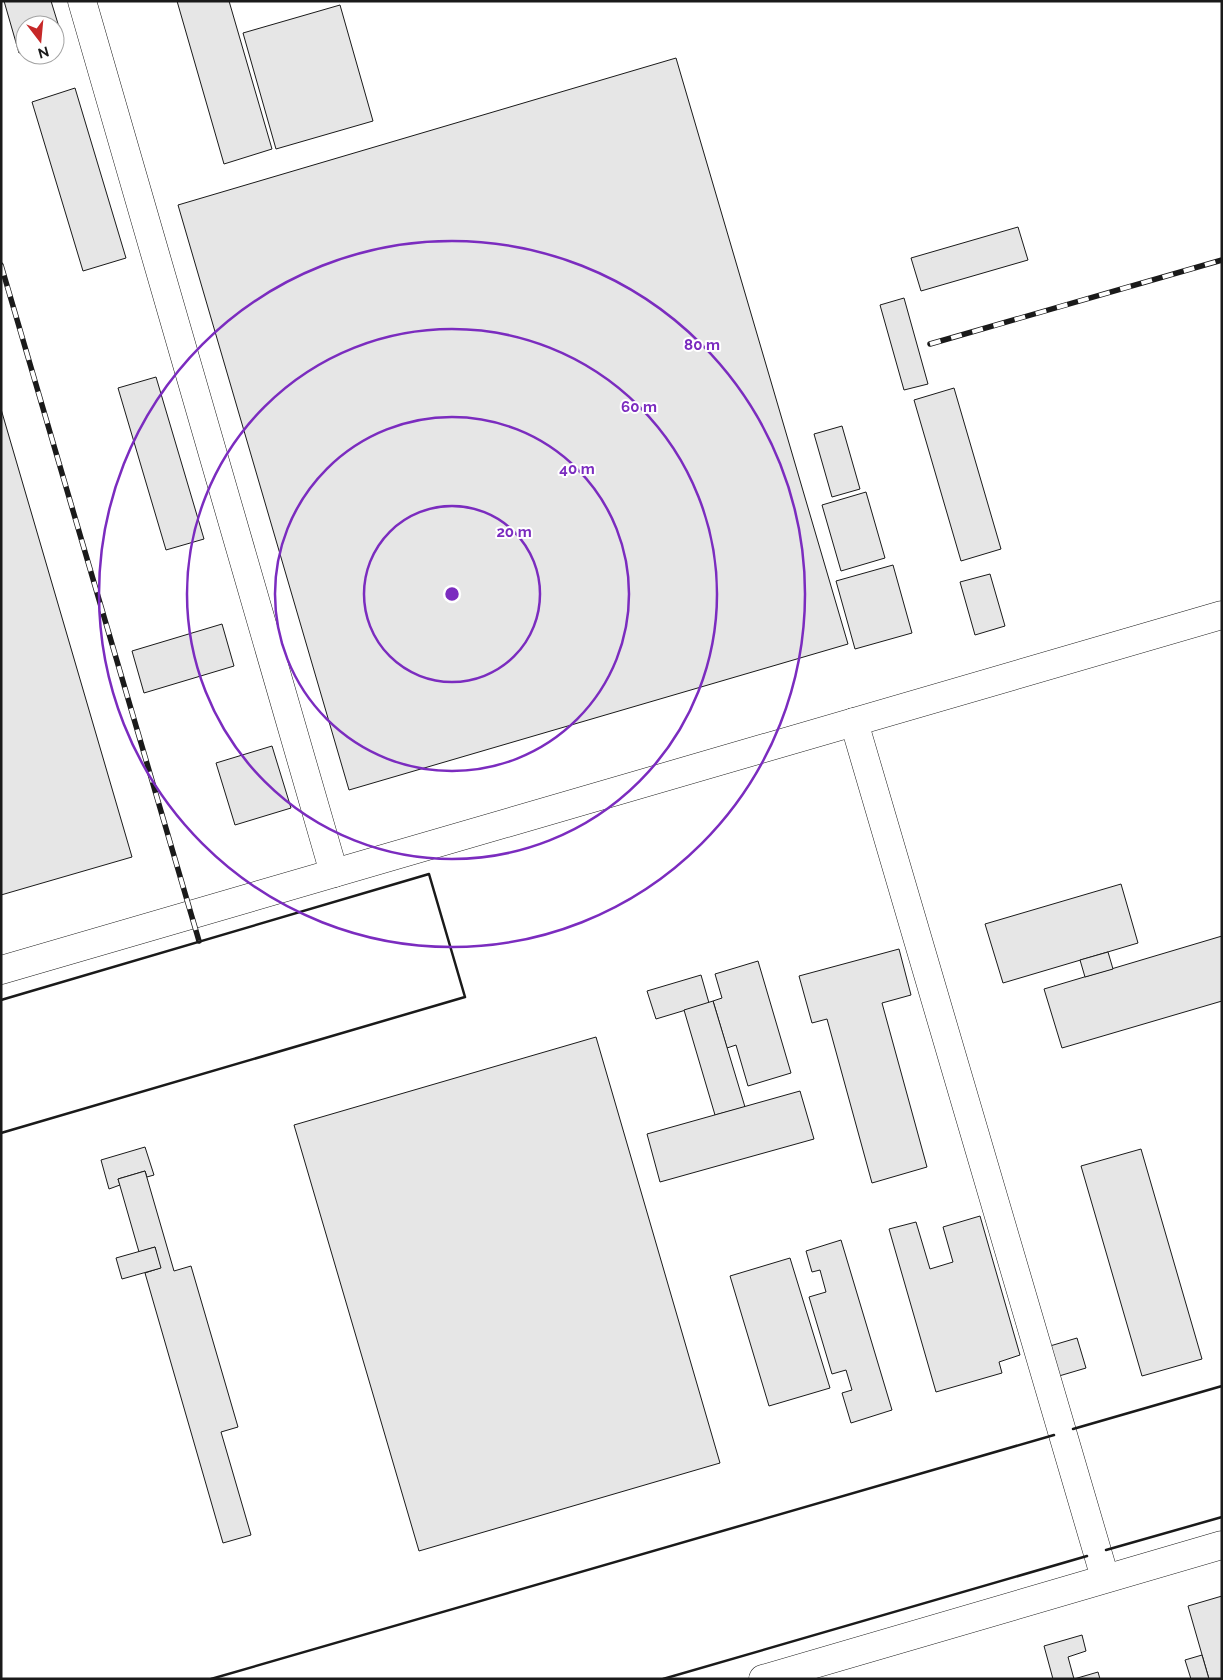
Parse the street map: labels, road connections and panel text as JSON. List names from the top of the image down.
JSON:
{
  "north": "bottom",
  "rings": [
    "80 m",
    "60 m",
    "40 m",
    "20 m"
  ]
}
